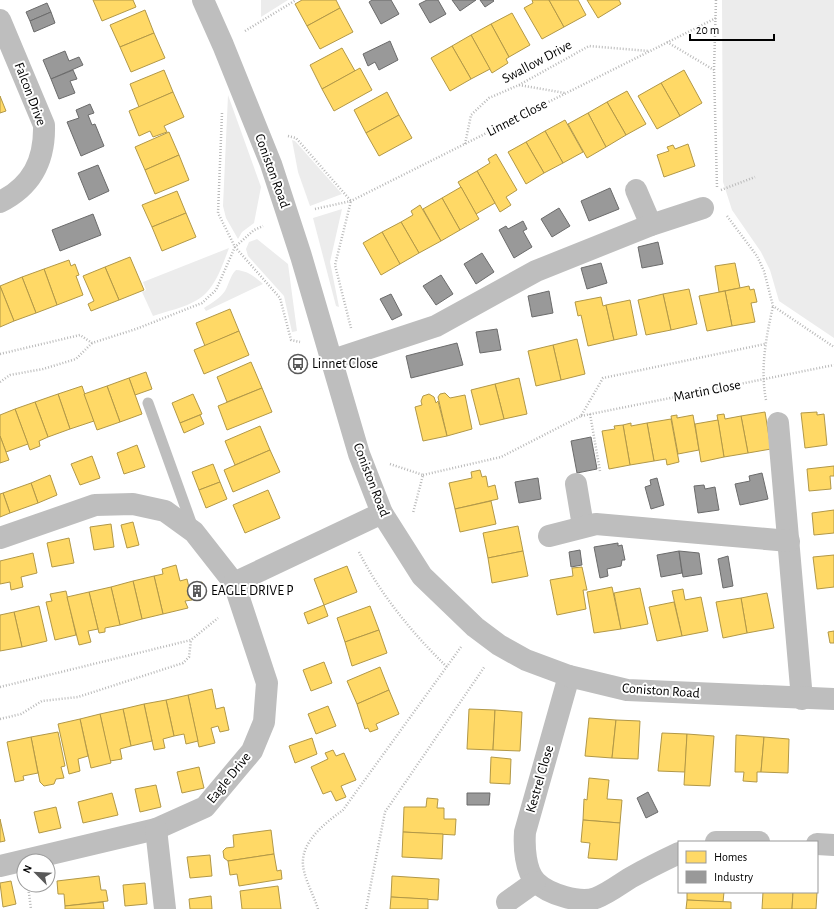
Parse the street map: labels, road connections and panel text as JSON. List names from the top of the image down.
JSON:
{
  "streets": {
    "street": [
      "Falcon Drive",
      "Coniston Road",
      "Eagle Drive",
      "Kestrel Close"
    ],
    "path": ["Swallow Drive", "Linnet Close", "Martin Close"]
  },
  "crossings": [
    ["Swallow Drive", "Linnet Close"],
    ["Coniston Road", "Kestrel Close"]
  ],
  "places": {
    "bus stop": ["Linnet Close"],
    "building": ["EAGLE DRIVE P"]
  },
  "legend": ["Homes", "Industry"],
  "scale_bar": "20 m",
  "north": "top left"
}
